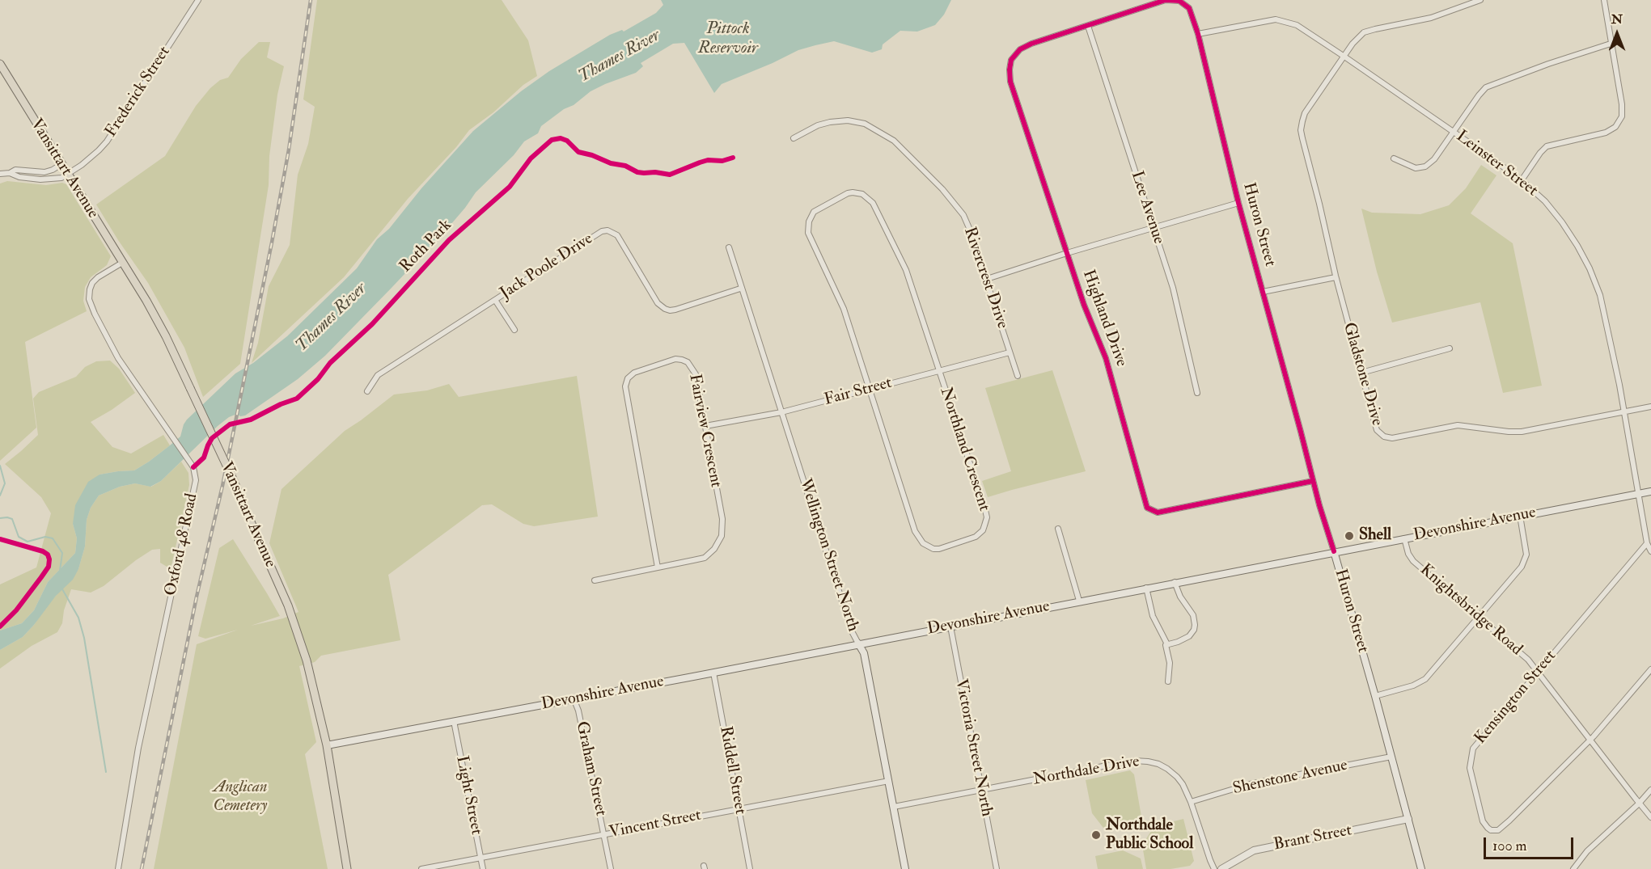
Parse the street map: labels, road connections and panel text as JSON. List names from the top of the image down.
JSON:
{
  "streets": {
    "main road": [
      "Vansittart Avenue",
      "Huron Street",
      "Devonshire Avenue",
      "Wellington Street North"
    ],
    "street": [
      "Frederick Street",
      "Leinster Street",
      "Lee Avenue",
      "Jack Poole Drive",
      "Rivercrest Drive",
      "Highland Drive",
      "Gladstone Drive",
      "Fair Street",
      "Fairview Crescent",
      "Northland Crescent",
      "Oxford 48 Road",
      "Knightsbridge Road",
      "Kensington Street",
      "Victoria Street North",
      "Graham Street",
      "Riddell Street",
      "Northdale Drive",
      "Shenstone Avenue",
      "Light Street",
      "Vincent Street",
      "Brant Street"
    ],
    "cycle path": ["Roth Park"]
  },
  "crossings": [
    ["Frederick Street", "Vansittart Avenue"],
    ["Leinster Street", "Huron Street"],
    ["Leinster Street", "Gladstone Drive"],
    ["Leinster Street", "Devonshire Avenue"],
    ["Leinster Street", "Kensington Street"],
    ["Vansittart Avenue", "Devonshire Avenue"],
    ["Vansittart Avenue", "Oxford 48 Road"],
    ["Lee Avenue", "Huron Street"],
    ["Lee Avenue", "Highland Drive"],
    ["Huron Street", "Highland Drive"],
    ["Huron Street", "Devonshire Avenue"],
    ["Huron Street", "Shenstone Avenue"],
    ["Huron Street", "Brant Street"],
    ["Jack Poole Drive", "Wellington Street North"],
    ["Rivercrest Drive", "Fair Street"],
    ["Fair Street", "Fairview Crescent"],
    ["Fair Street", "Northland Crescent"],
    ["Fair Street", "Wellington Street North"],
    ["Devonshire Avenue", "Wellington Street North"],
    ["Devonshire Avenue", "Knightsbridge Road"],
    ["Devonshire Avenue", "Victoria Street North"],
    ["Devonshire Avenue", "Graham Street"],
    ["Devonshire Avenue", "Riddell Street"],
    ["Devonshire Avenue", "Light Street"],
    ["Wellington Street North", "Northdale Drive"],
    ["Wellington Street North", "Vincent Street"],
    ["Knightsbridge Road", "Kensington Street"],
    ["Victoria Street North", "Northdale Drive"],
    ["Graham Street", "Vincent Street"],
    ["Riddell Street", "Vincent Street"],
    ["Northdale Drive", "Shenstone Avenue"],
    ["Light Street", "Vincent Street"]
  ],
  "water": ["Pittock Reservoir", "Thames River"],
  "parks": ["Anglican Cemetery"],
  "places": ["Shell", "Northdale Public School"],
  "scale_bar": "100 m",
  "north": "top"
}
